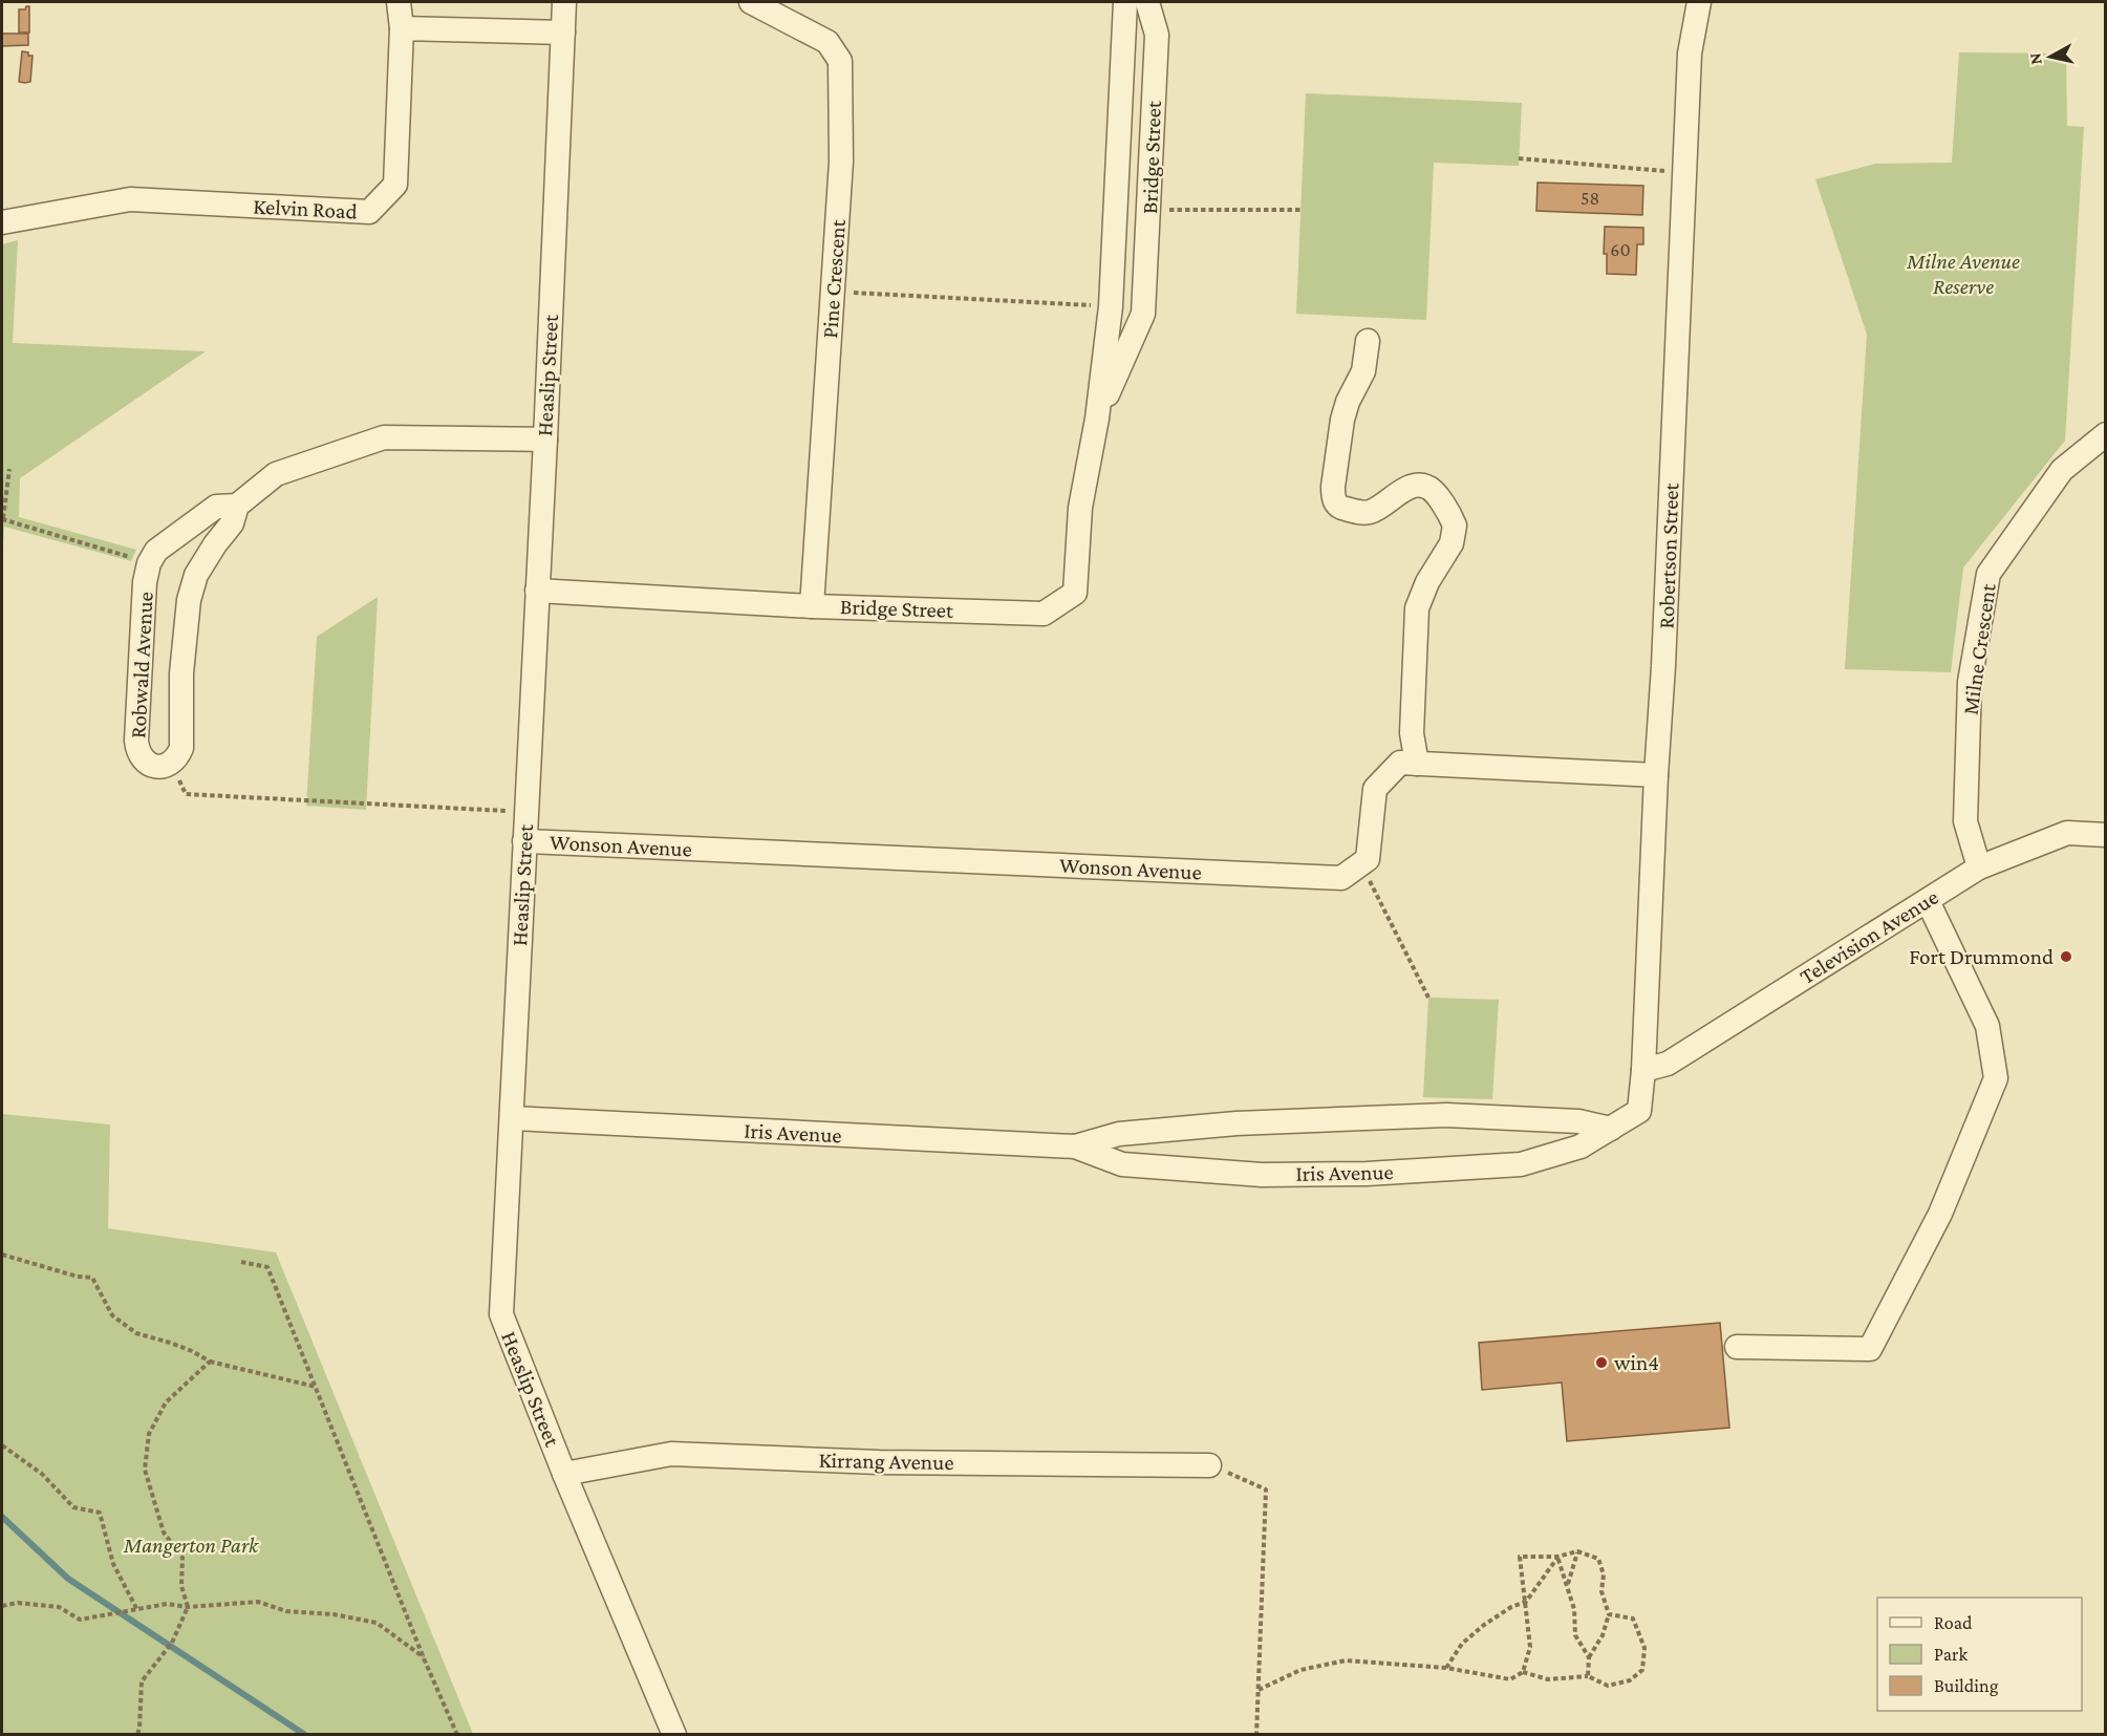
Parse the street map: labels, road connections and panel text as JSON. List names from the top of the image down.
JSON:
{
  "streets": {
    "street": [
      "Bridge Street",
      "Kelvin Road",
      "Pine Crescent",
      "Heaslip Street",
      "Robertson Street",
      "Milne Crescent",
      "Robwald Avenue",
      "Wonson Avenue",
      "Television Avenue",
      "Iris Avenue",
      "Kirrang Avenue"
    ]
  },
  "crossings": [
    ["Bridge Street", "Pine Crescent"],
    ["Bridge Street", "Heaslip Street"],
    ["Heaslip Street", "Robwald Avenue"],
    ["Heaslip Street", "Wonson Avenue"],
    ["Heaslip Street", "Iris Avenue"],
    ["Heaslip Street", "Kirrang Avenue"],
    ["Robertson Street", "Television Avenue"],
    ["Robertson Street", "Iris Avenue"],
    ["Milne Crescent", "Television Avenue"]
  ],
  "parks": ["Milne Avenue Reserve", "Mangerton Park"],
  "places": ["Fort Drummond", "win4"],
  "house_numbers": ["58", "60"],
  "legend": ["Road", "Park", "Building"],
  "north": "left"
}
